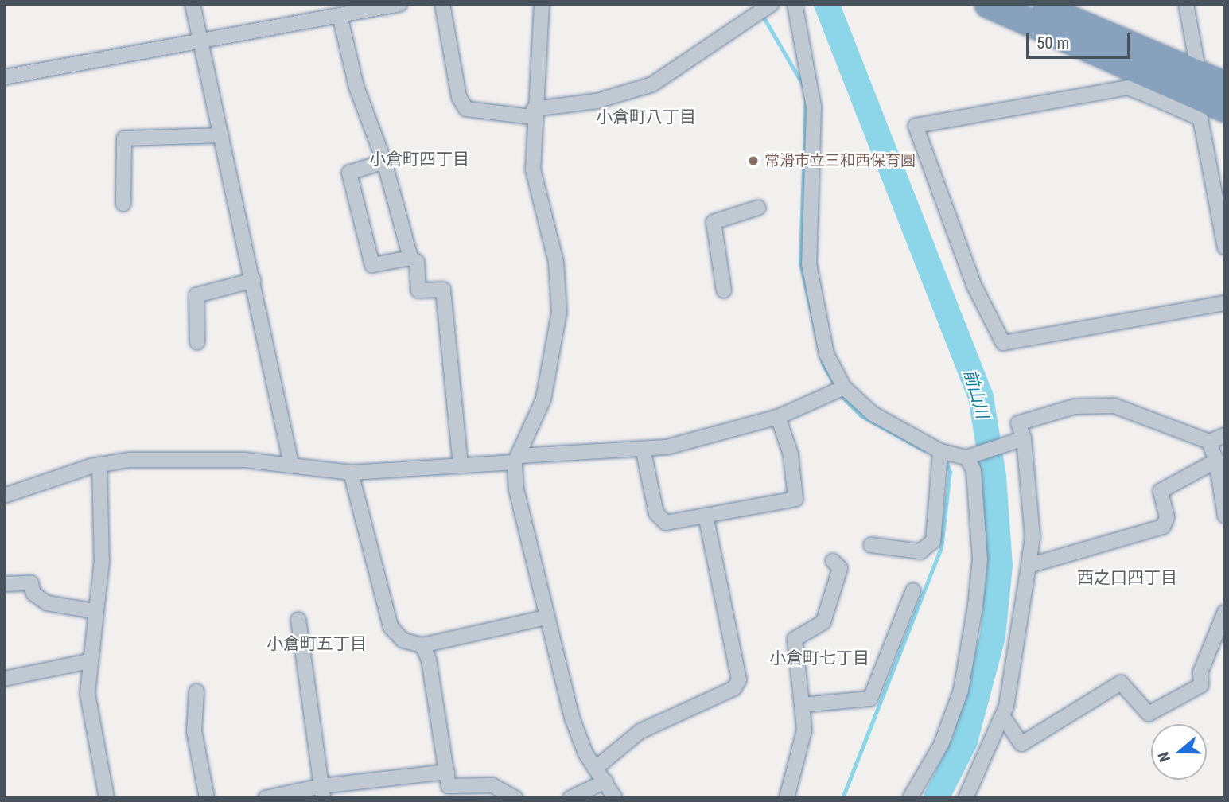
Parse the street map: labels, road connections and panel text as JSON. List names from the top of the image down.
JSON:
{
  "districts": [
    "小倉町八丁目",
    "小倉町四丁目",
    "西之口四丁目",
    "小倉町五丁目",
    "小倉町七丁目"
  ],
  "water": ["前山川"],
  "places": ["常滑市立三和西保育園"],
  "scale_bar": "50 m",
  "north": "left"
}
